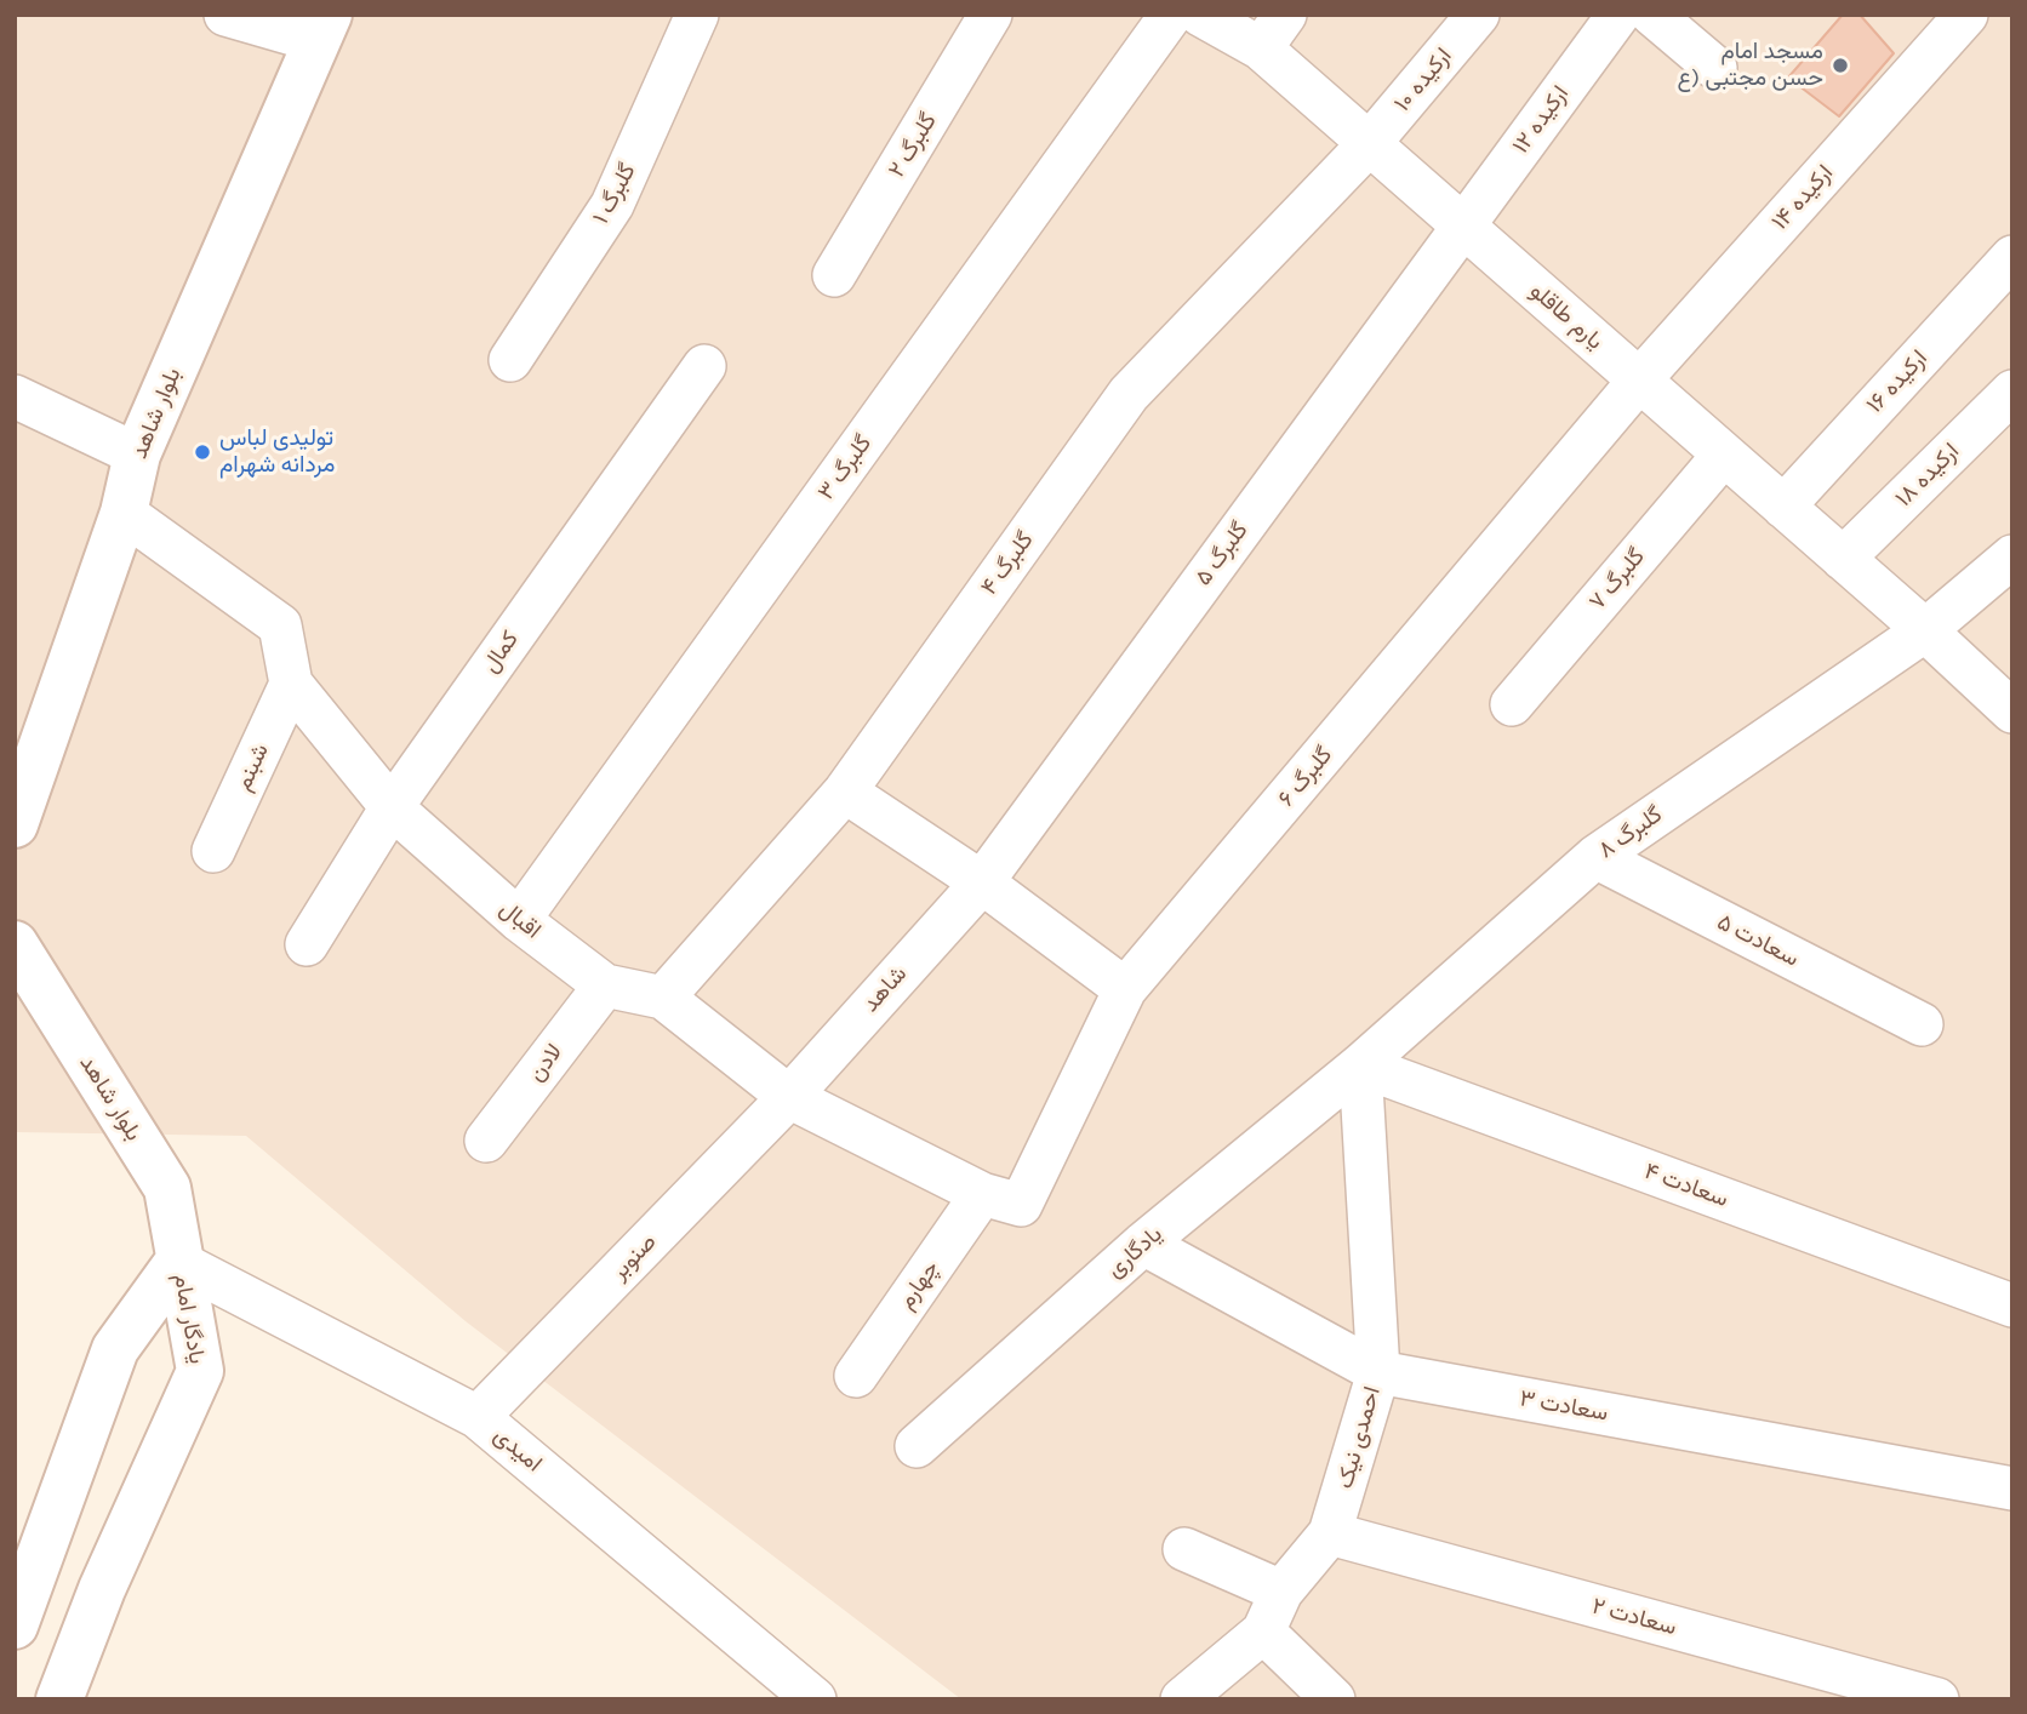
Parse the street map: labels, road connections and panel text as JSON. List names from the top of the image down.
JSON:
{
  "streets": {
    "main road": ["بلوار شاهد", "یادگار امام"],
    "street": [
      "ارکیده ۱۰",
      "ارکیده ۱۲",
      "گلبرگ ۲",
      "گلبرگ ۱",
      "ارکیده ۱۴",
      "یارم طاقلو",
      "ارکیده ۱۶",
      "گلبرگ ۳",
      "ارکیده ۱۸",
      "گلبرگ ۵",
      "گلبرگ ۴",
      "گلبرگ ۷",
      "کمال",
      "شبنم",
      "گلبرگ ۶",
      "گلبرگ ۸",
      "اقبال",
      "سعادت ۵",
      "شاهد",
      "لادن",
      "سعادت ۴",
      "یادگاری",
      "صنوبر",
      "چهارم",
      "سعادت ۳",
      "احمدی نیک",
      "امیدی",
      "سعادت ۲"
    ]
  },
  "crossings": [
    ["ارکیده ۱۰", "یارم طاقلو"],
    ["ارکیده ۱۰", "گلبرگ ۴"],
    ["ارکیده ۱۲", "یارم طاقلو"],
    ["ارکیده ۱۲", "گلبرگ ۵"],
    ["ارکیده ۱۴", "یارم طاقلو"],
    ["ارکیده ۱۴", "گلبرگ ۶"],
    ["یارم طاقلو", "ارکیده ۱۶"],
    ["یارم طاقلو", "ارکیده ۱۸"],
    ["یارم طاقلو", "گلبرگ ۵"],
    ["یارم طاقلو", "گلبرگ ۴"],
    ["یارم طاقلو", "گلبرگ ۷"],
    ["یارم طاقلو", "گلبرگ ۶"],
    ["یارم طاقلو", "گلبرگ ۸"],
    ["بلوار شاهد", "اقبال"],
    ["بلوار شاهد", "یادگار امام"],
    ["بلوار شاهد", "امیدی"],
    ["گلبرگ ۳", "اقبال"],
    ["گلبرگ ۵", "شاهد"],
    ["گلبرگ ۴", "اقبال"],
    ["کمال", "اقبال"],
    ["شبنم", "اقبال"],
    ["گلبرگ ۶", "اقبال"],
    ["گلبرگ ۶", "چهارم"],
    ["گلبرگ ۸", "سعادت ۵"],
    ["گلبرگ ۸", "سعادت ۴"],
    ["گلبرگ ۸", "یادگاری"],
    ["گلبرگ ۸", "احمدی نیک"],
    ["اقبال", "شاهد"],
    ["اقبال", "لادن"],
    ["اقبال", "صنوبر"],
    ["اقبال", "چهارم"],
    ["شاهد", "صنوبر"],
    ["سعادت ۴", "یادگاری"],
    ["سعادت ۴", "احمدی نیک"],
    ["یادگاری", "سعادت ۳"],
    ["یادگاری", "احمدی نیک"],
    ["صنوبر", "امیدی"],
    ["یادگار امام", "امیدی"],
    ["سعادت ۳", "احمدی نیک"],
    ["احمدی نیک", "سعادت ۲"]
  ],
  "places": ["مسجد امام حسن مجتبی (ع", "تولیدی لباس مردانه شهرام"]
}
